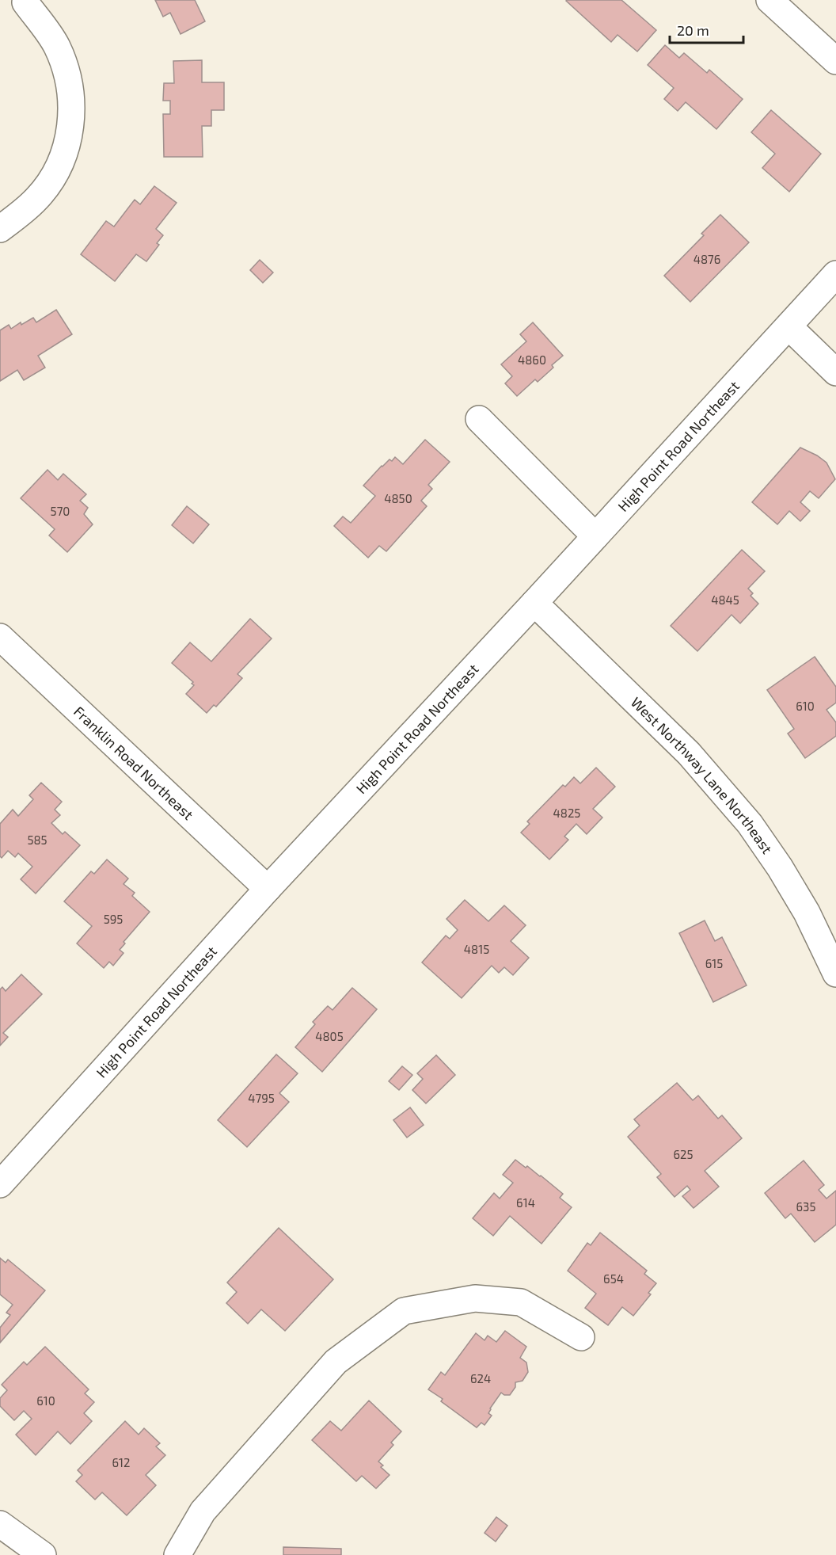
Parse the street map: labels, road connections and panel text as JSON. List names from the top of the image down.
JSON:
{
  "streets": {
    "street": ["High Point Road Northeast", "Franklin Road Northeast", "West Northway Lane Northeast"]
  },
  "crossings": [
    ["High Point Road Northeast", "Franklin Road Northeast"],
    ["High Point Road Northeast", "West Northway Lane Northeast"]
  ],
  "house_numbers": [
    "4876",
    "4860",
    "4850",
    "570",
    "4845",
    "610",
    "4825",
    "585",
    "595",
    "4815",
    "615",
    "4805",
    "4795",
    "625",
    "614",
    "635",
    "654",
    "624",
    "610",
    "612"
  ],
  "scale_bar": "20 m"
}
